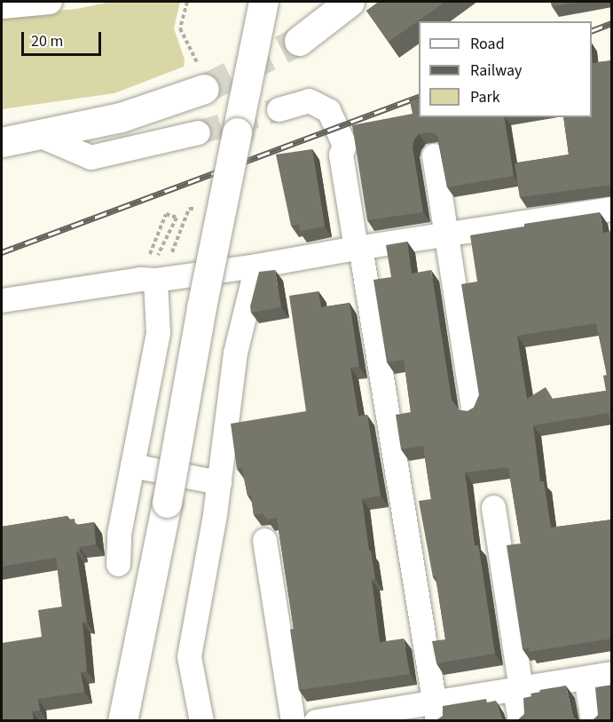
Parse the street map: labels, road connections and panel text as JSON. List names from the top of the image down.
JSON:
{
  "legend": ["Road", "Railway", "Park"],
  "scale_bar": "20 m"
}
